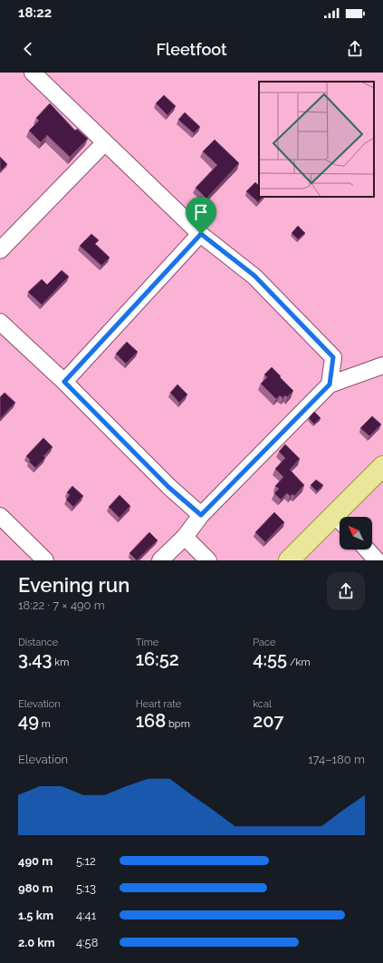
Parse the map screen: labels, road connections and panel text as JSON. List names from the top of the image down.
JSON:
{
  "north": "top left",
  "page": {
    "status": "18:22",
    "header": "Fleetfoot",
    "heading": ["Evening run", "18:22 · 7 × 490 m"],
    "stats": [
      ["Distance", "3.43 km"],
      ["Time", "16:52"],
      ["Pace", "4:55 /km"],
      ["Elevation", "49 m"],
      ["Heart rate", "168 bpm"],
      ["kcal", "207"]
    ],
    "chart": ["Elevation", "174–180 m"],
    "list": [
      {
        "name": "490 m",
        "note": "5:12"
      },
      {
        "name": "980 m",
        "note": "5:13"
      },
      {
        "name": "1.5 km",
        "note": "4:41"
      },
      {
        "name": "2.0 km",
        "note": "4:58"
      }
    ]
  }
}
